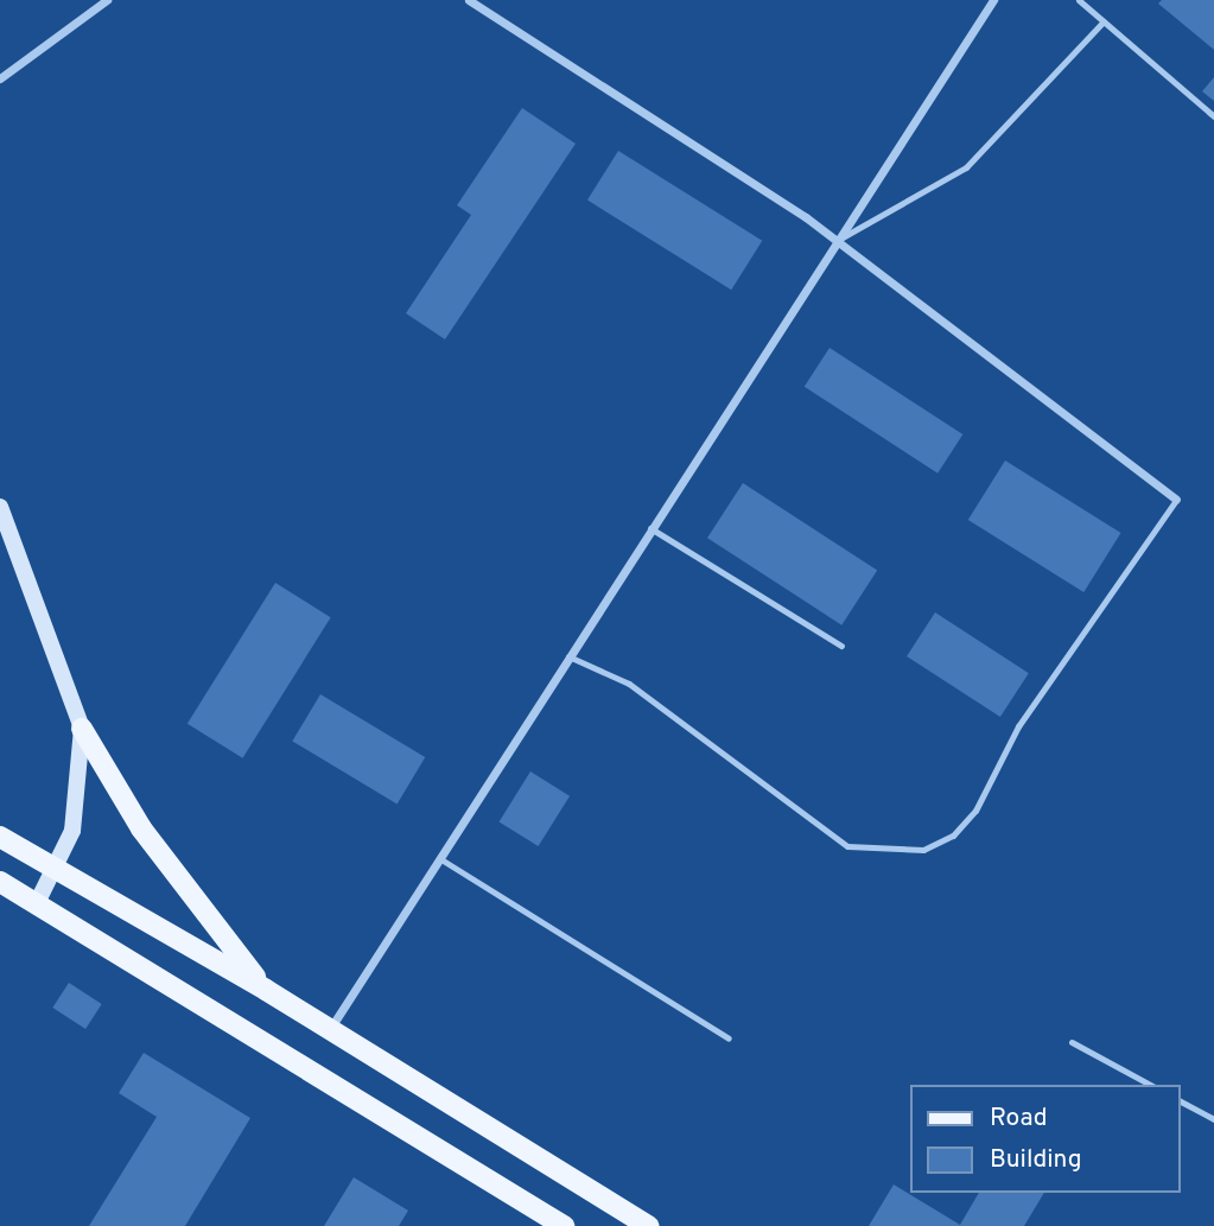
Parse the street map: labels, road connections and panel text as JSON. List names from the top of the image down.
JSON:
{
  "legend": ["Road", "Building"]
}
